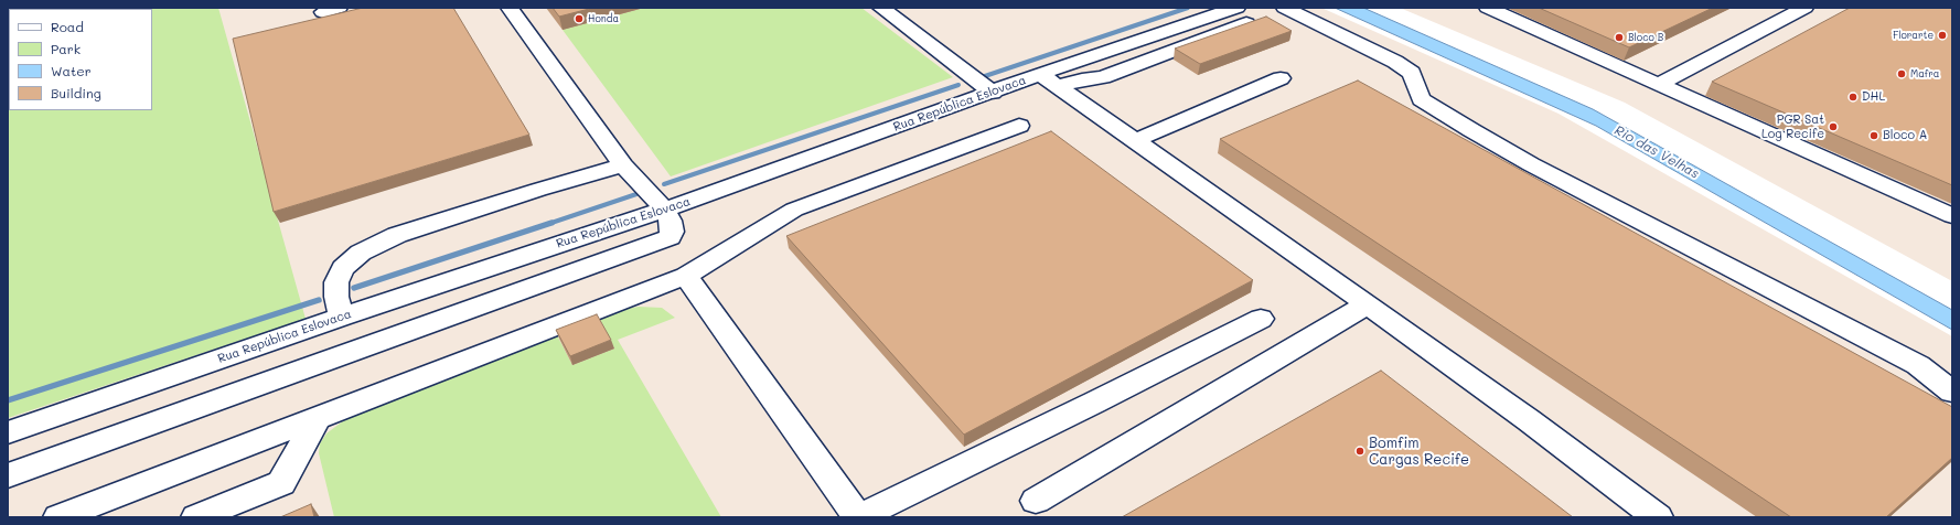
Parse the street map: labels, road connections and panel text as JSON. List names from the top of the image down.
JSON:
{
  "streets": {
    "lane": ["Rua República Eslovaca"]
  },
  "water": ["Rio das Velhas"],
  "places": [
    "Honda",
    "Florarte",
    "Bloco B",
    "Mafra",
    "DHL",
    "PGR Sat Log Recife",
    "Bloco A",
    "Bomfim Cargas Recife"
  ],
  "legend": [
    "Road",
    "Park",
    "Water",
    "Building"
  ]
}
